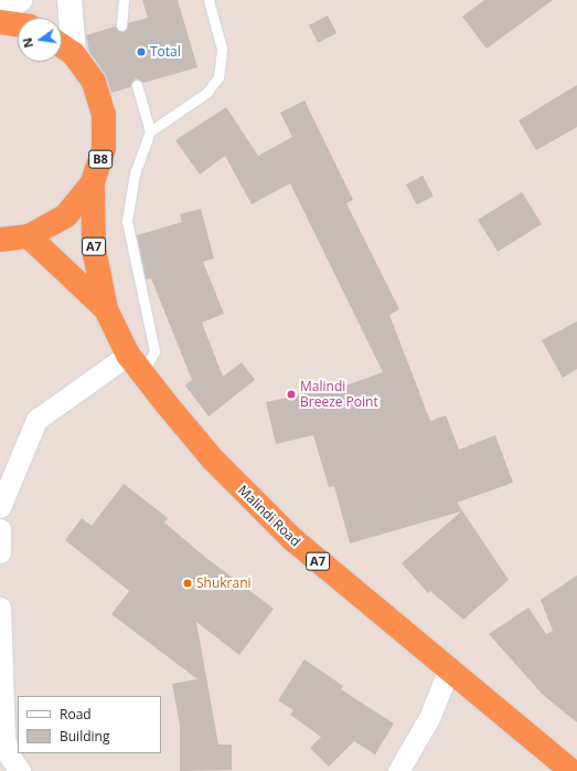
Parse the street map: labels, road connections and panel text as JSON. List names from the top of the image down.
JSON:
{
  "streets": {
    "highway": ["B8", "A7", "Malindi Road"]
  },
  "crossings": [
    ["B8", "Malindi Road"]
  ],
  "places": ["Total", "Malindi Breeze Point", "Shukrani"],
  "legend": ["Road", "Building"],
  "north": "left"
}
